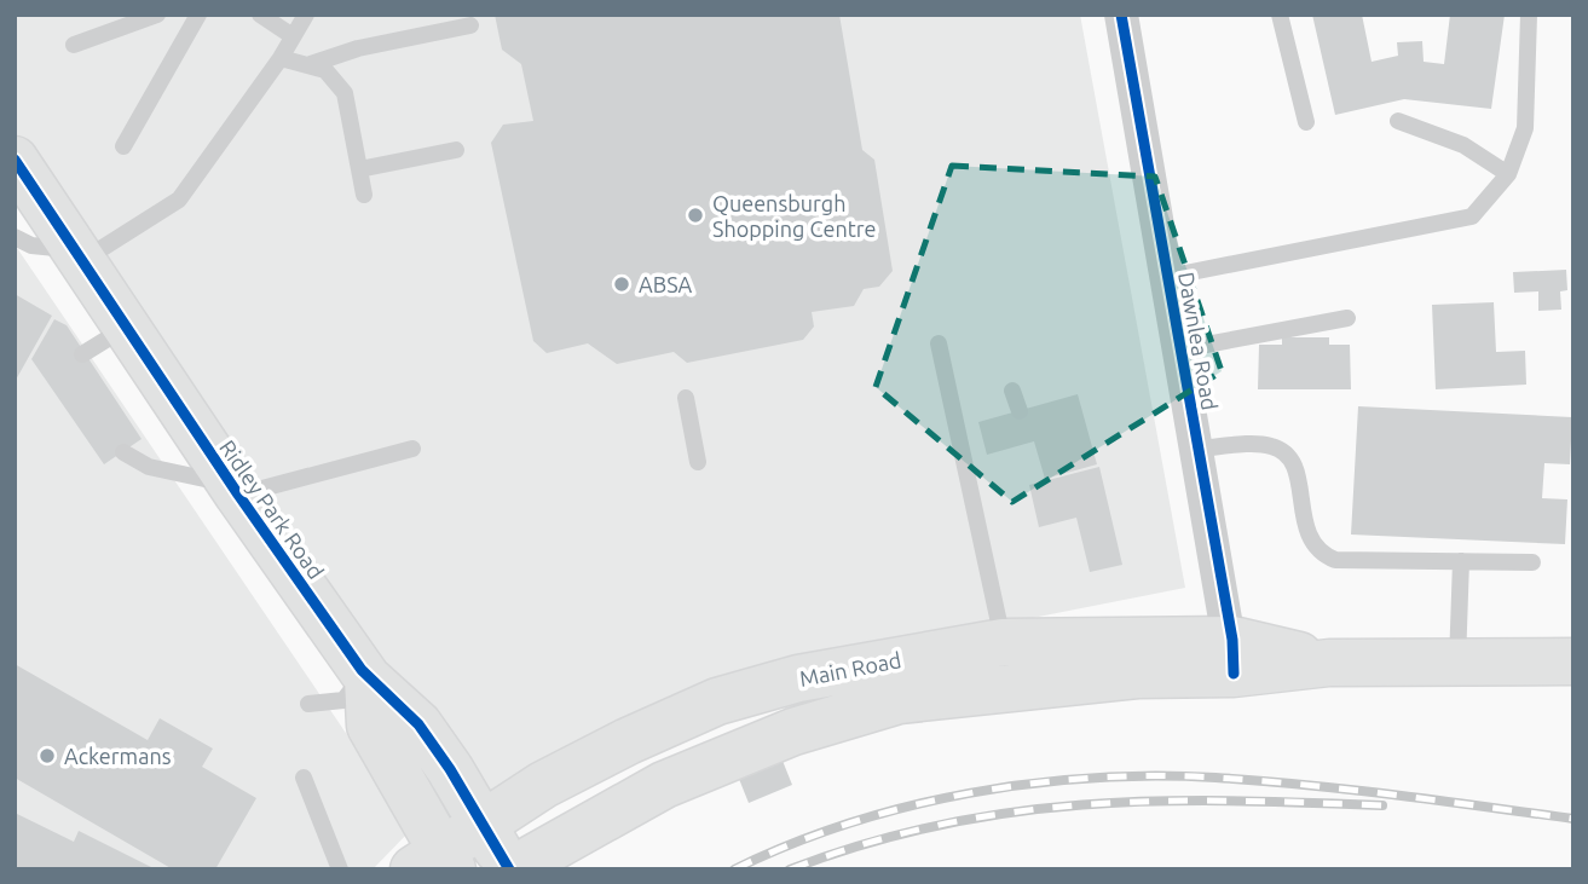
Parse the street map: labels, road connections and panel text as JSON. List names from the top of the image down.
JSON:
{
  "streets": {
    "main road": ["Ridley Park Road", "Main Road"],
    "street": ["Dawnlea Road"]
  },
  "crossings": [
    ["Dawnlea Road", "Main Road"],
    ["Ridley Park Road", "Main Road"]
  ],
  "places": ["Queensburgh Shopping Centre", "ABSA", "Ackermans"]
}
